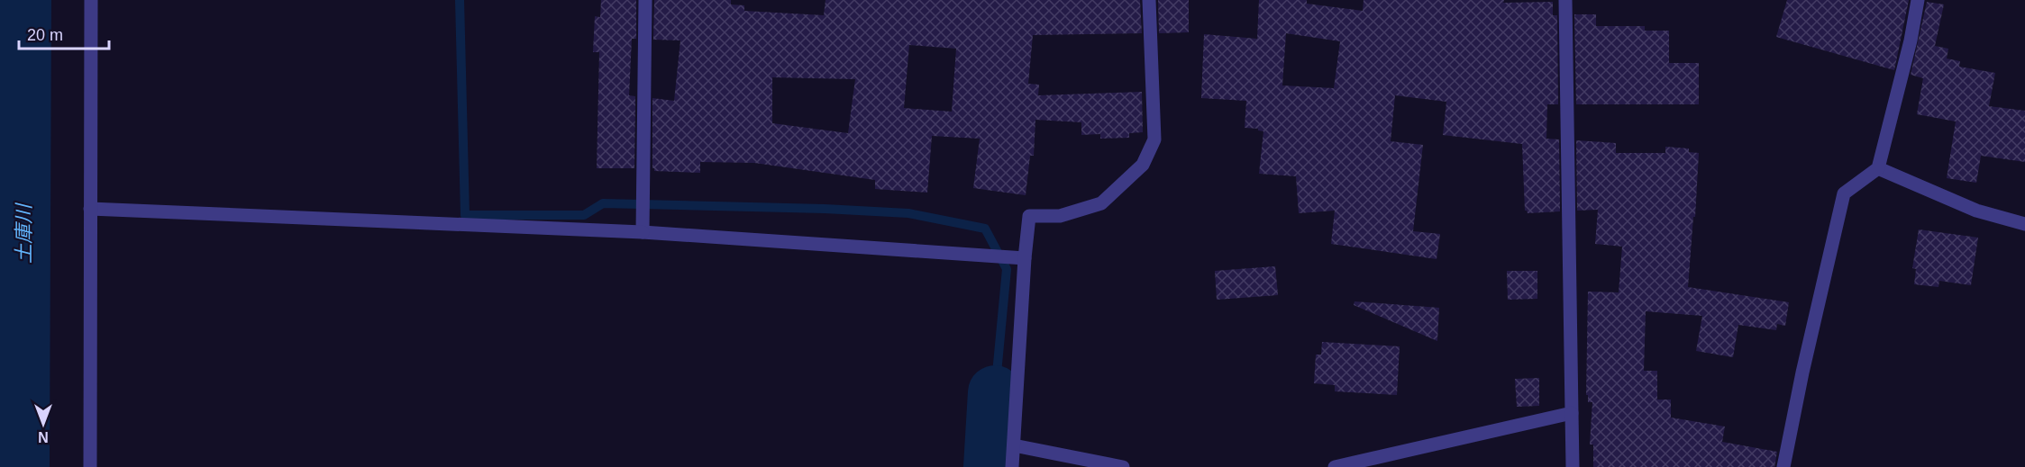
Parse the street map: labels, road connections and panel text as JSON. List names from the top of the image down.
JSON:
{
  "water": ["土庫川"],
  "scale_bar": "20 m",
  "north": "bottom"
}
